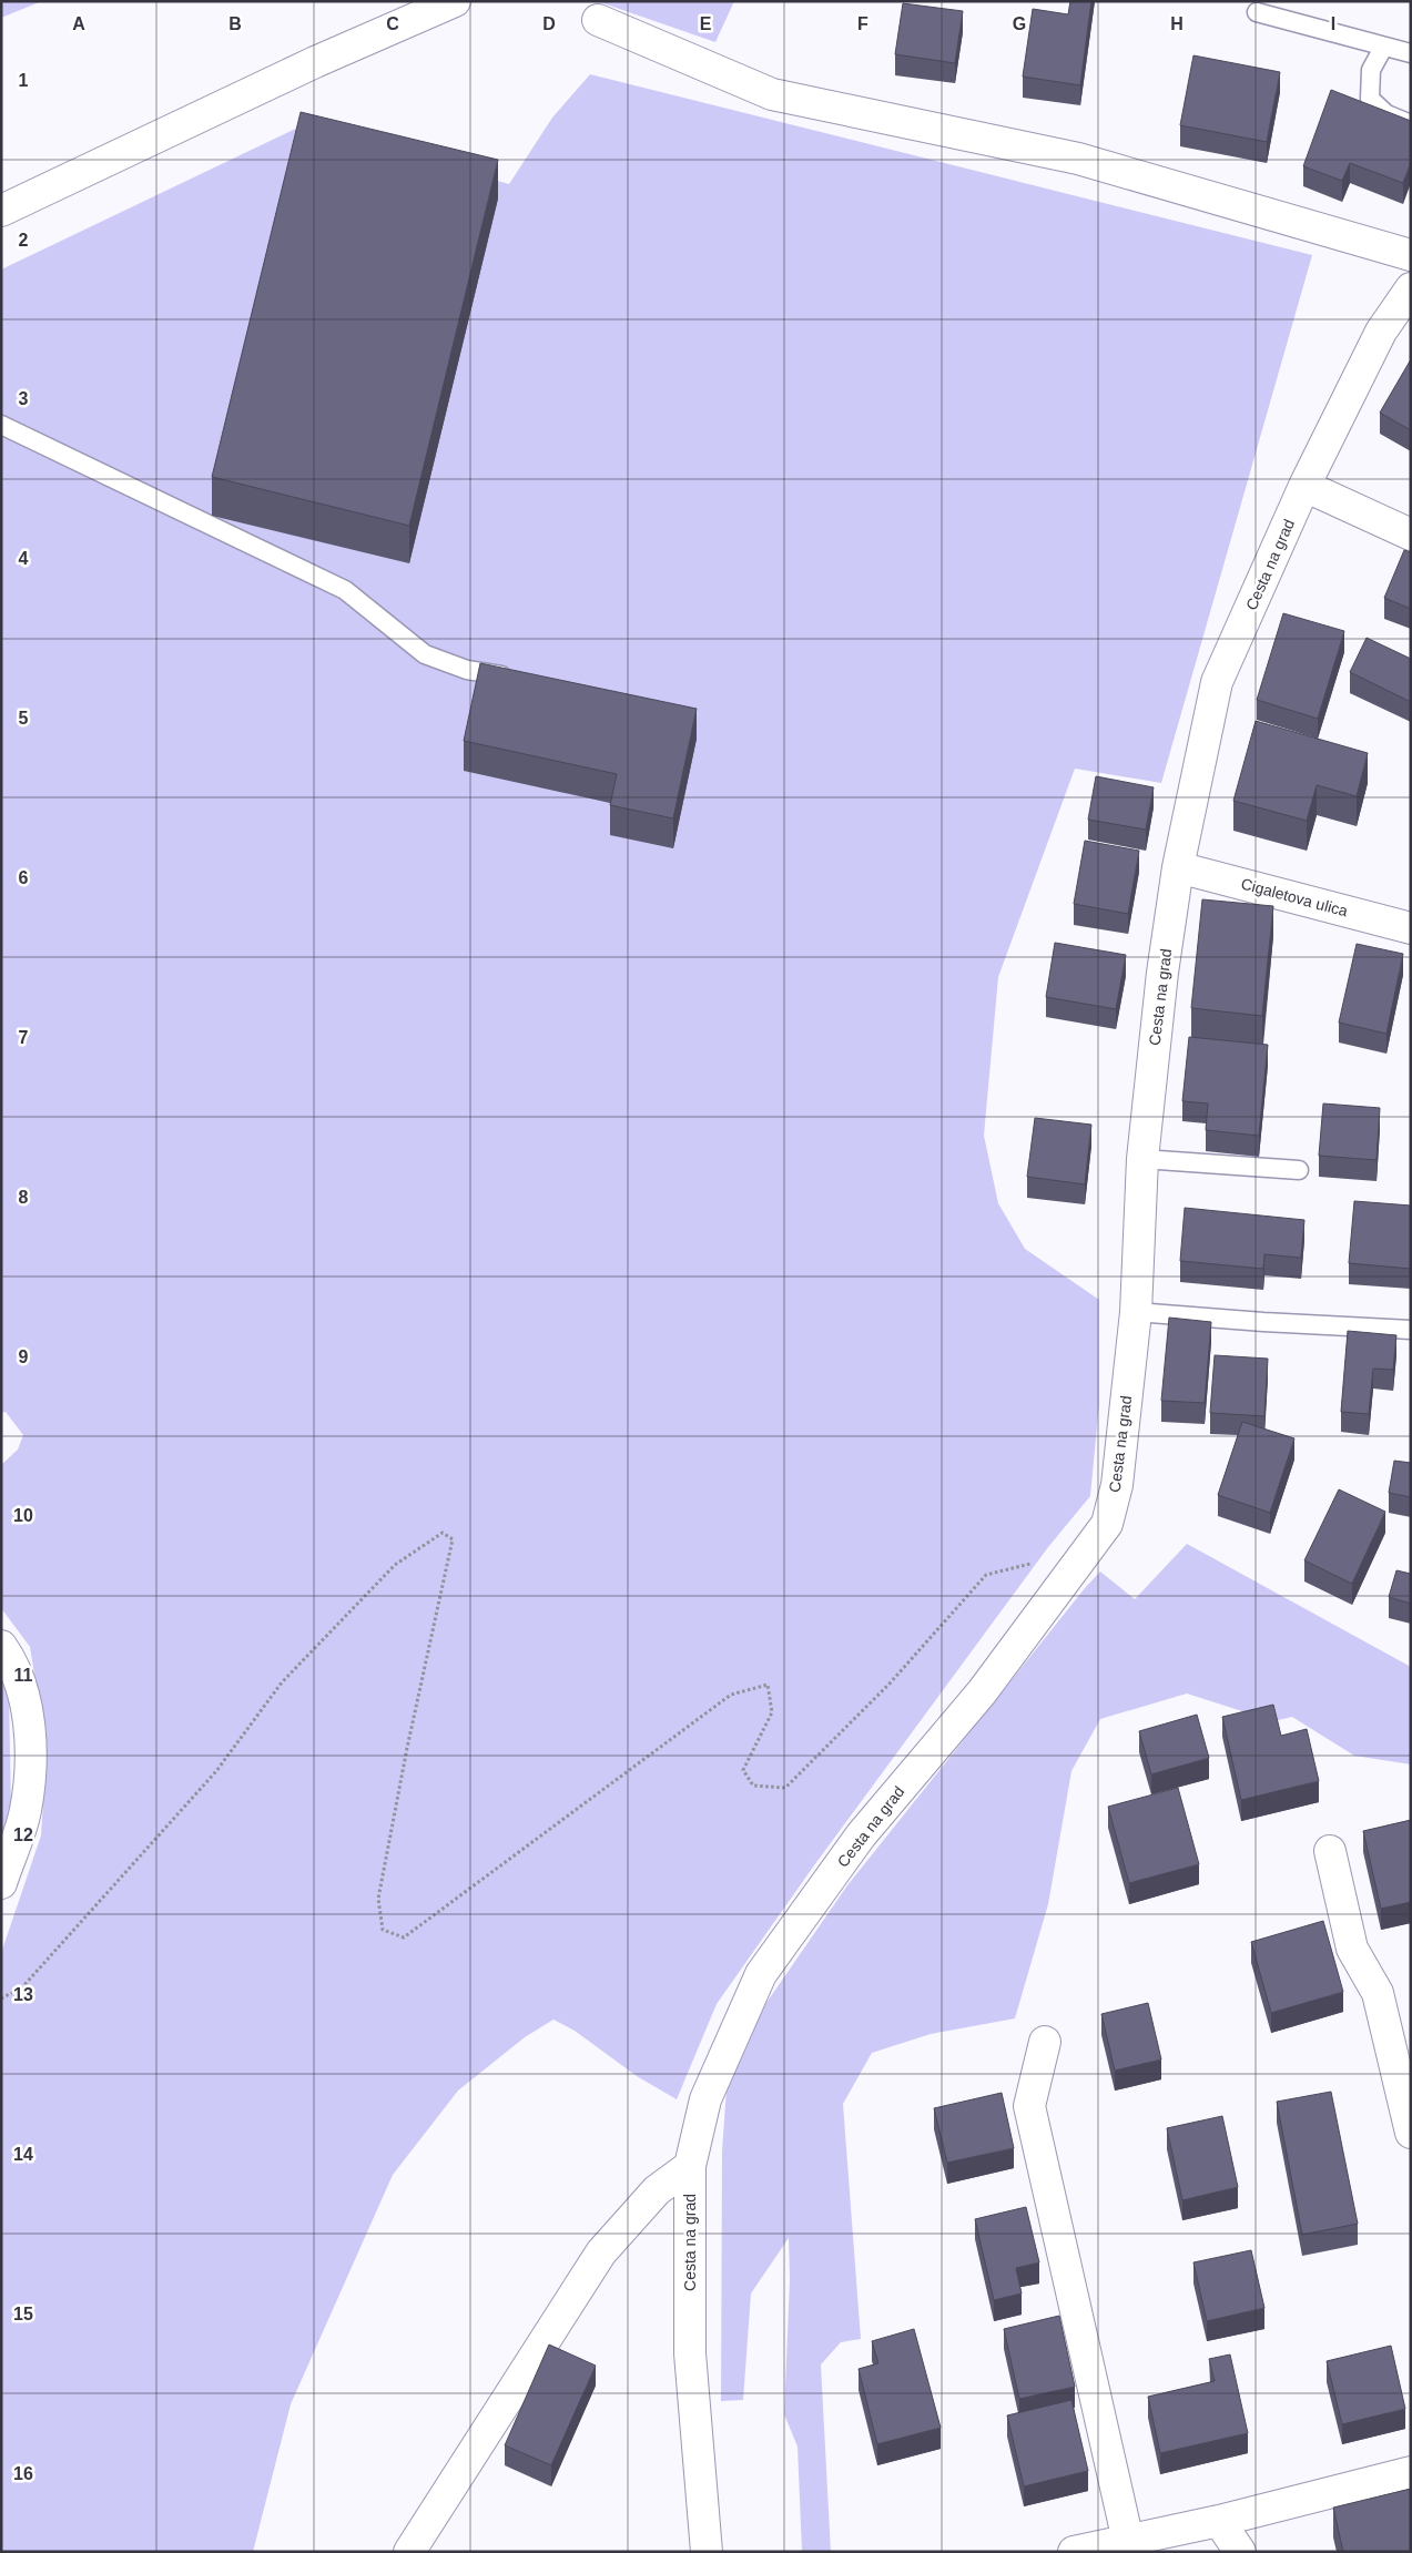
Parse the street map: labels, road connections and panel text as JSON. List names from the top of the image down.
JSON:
{
  "streets": {
    "street": ["Cesta na grad", "Cigaletova ulica"]
  },
  "crossings": [
    ["Cesta na grad", "Cigaletova ulica"]
  ],
  "grid": {
    "columns": [
      "A",
      "B",
      "C",
      "D",
      "E",
      "F",
      "G",
      "H",
      "I"
    ],
    "rows": [
      "1",
      "2",
      "3",
      "4",
      "5",
      "6",
      "7",
      "8",
      "9",
      "10",
      "11",
      "12",
      "13",
      "14",
      "15",
      "16"
    ]
  }
}
